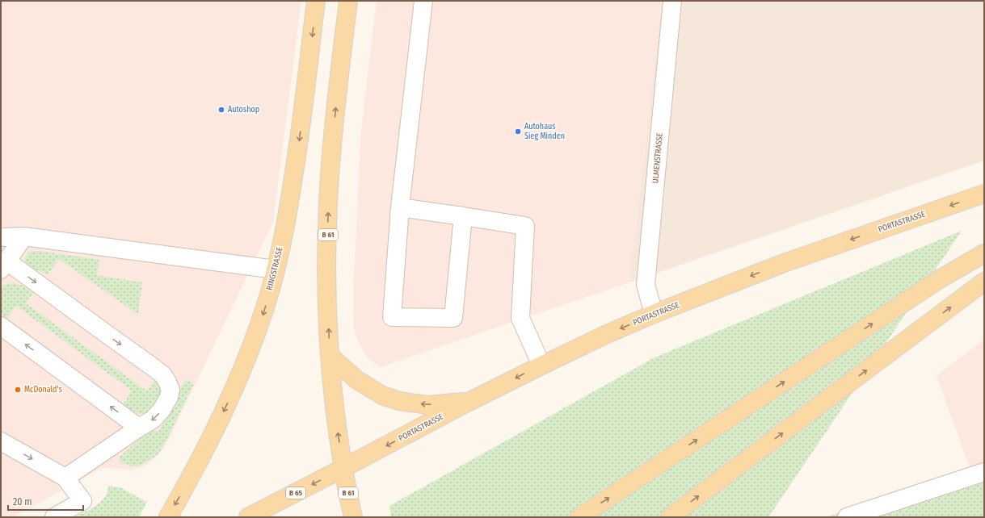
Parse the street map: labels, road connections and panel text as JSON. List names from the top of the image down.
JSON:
{
  "streets": {
    "main road": [
      "PORTASTRASSE",
      "B 61",
      "RINGSTRASSE",
      "B 65"
    ],
    "street": ["ULMENSTRASSE"]
  },
  "crossings": [
    ["ULMENSTRASSE", "PORTASTRASSE"],
    ["PORTASTRASSE", "B 61"],
    ["PORTASTRASSE", "B 65"],
    ["B 61", "B 65"]
  ],
  "places": ["Autoshop", "Autohaus Sieg Minden", "McDonald's"],
  "scale_bar": "20 m"
}
